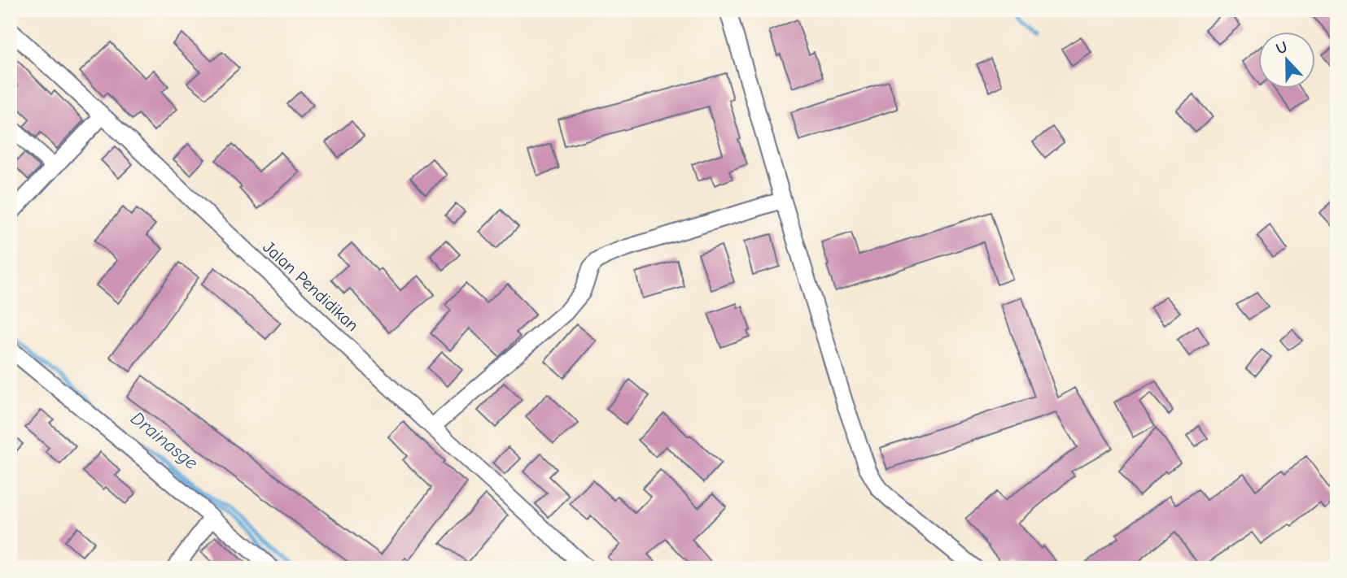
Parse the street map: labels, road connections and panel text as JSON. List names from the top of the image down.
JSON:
{
  "streets": {
    "street": ["Jalan Pendidikan"]
  },
  "water": ["Drainasge"],
  "north": "top"
}
